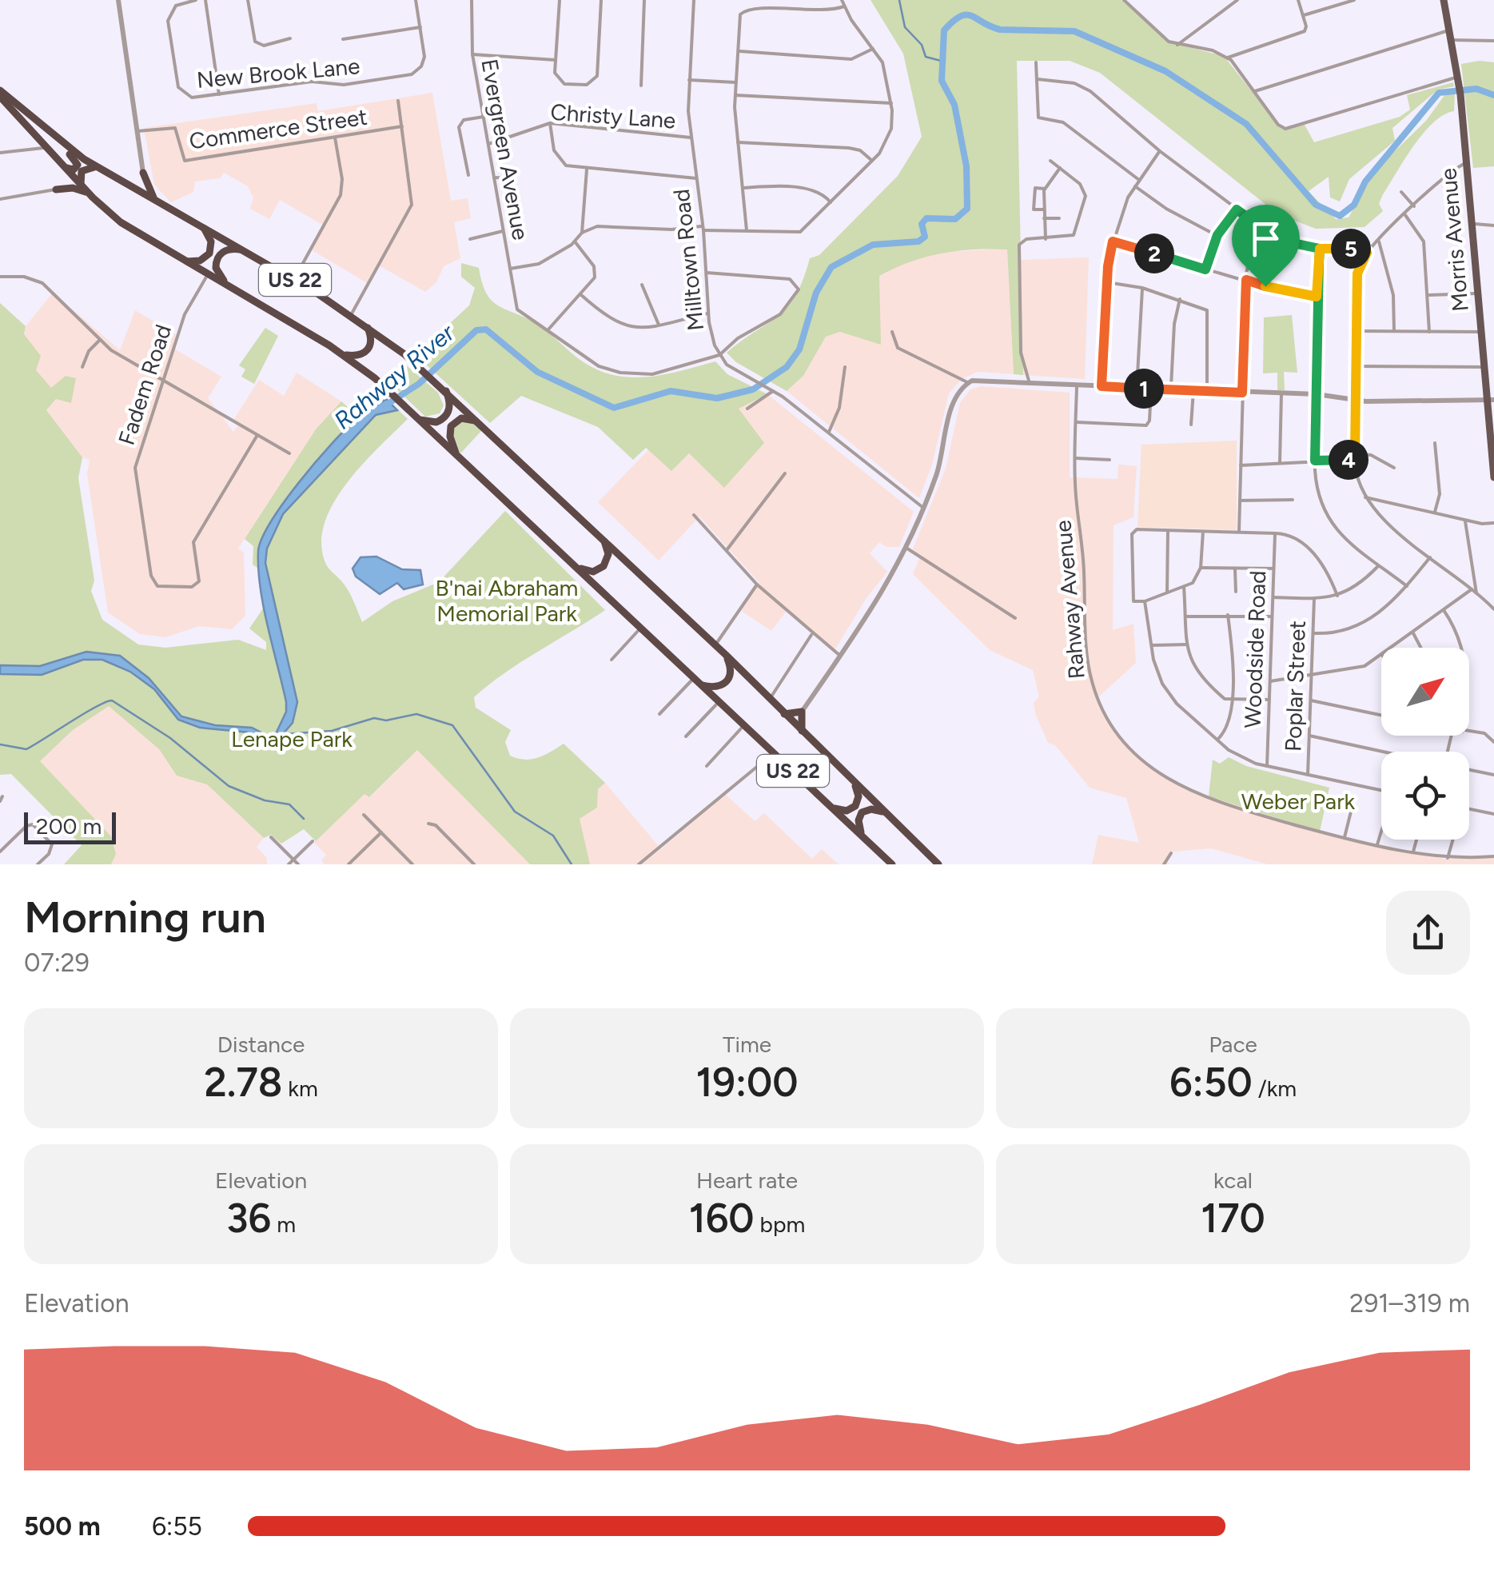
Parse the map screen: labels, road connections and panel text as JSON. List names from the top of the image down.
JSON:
{
  "streets": {
    "highway": ["US 22"],
    "main road": ["Morris Avenue"],
    "street": [
      "New Brook Lane",
      "Christy Lane",
      "Commerce Street",
      "Evergreen Avenue",
      "Milltown Road",
      "Fadem Road",
      "Rahway Avenue",
      "Woodside Road",
      "Poplar Street"
    ]
  },
  "crossings": [
    ["Christy Lane", "Evergreen Avenue"],
    ["Christy Lane", "Milltown Road"],
    ["US 22", "Fadem Road"]
  ],
  "water": ["Rahway River"],
  "parks": ["B'nai Abraham Memorial Park", "Lenape Park", "Weber Park"],
  "scale_bar": "200 m",
  "north": "top right",
  "page": {
    "pins": [
      "5",
      "2",
      "1",
      "4"
    ],
    "scale": "200 m",
    "heading": ["Morning run", "07:29"],
    "stats": [
      ["Distance", "2.78 km"],
      ["Time", "19:00"],
      ["Pace", "6:50 /km"],
      ["Elevation", "36 m"],
      ["Heart rate", "160 bpm"],
      ["kcal", "170"]
    ],
    "chart": ["Elevation", "291–319 m"],
    "list": [
      {
        "name": "500 m",
        "note": "6:55"
      }
    ]
  }
}
